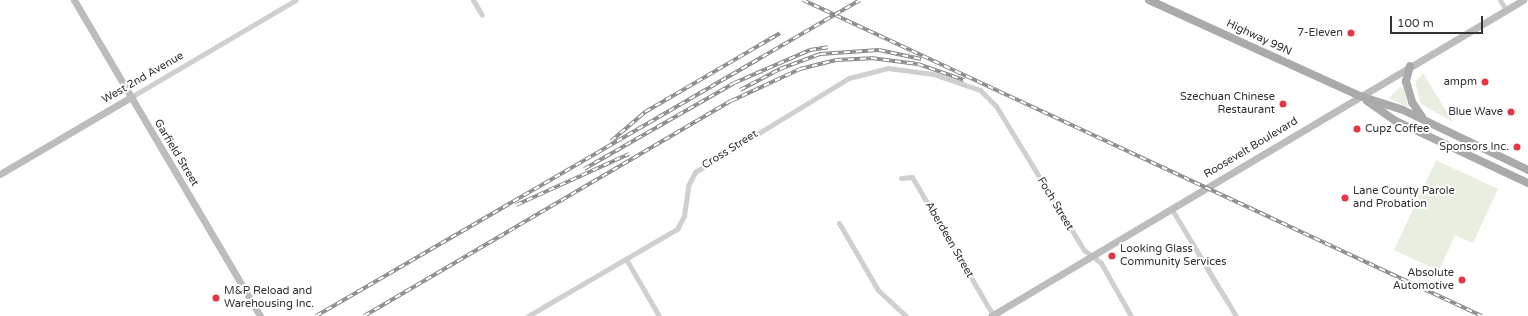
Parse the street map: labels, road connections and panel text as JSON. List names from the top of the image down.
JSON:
{
  "streets": {
    "main road": [
      "Highway 99N",
      "West 2nd Avenue",
      "Roosevelt Boulevard",
      "Garfield Street"
    ],
    "street": ["Cross Street", "Foch Street", "Aberdeen Street"]
  },
  "crossings": [
    ["Highway 99N", "Roosevelt Boulevard"],
    ["West 2nd Avenue", "Garfield Street"],
    ["Roosevelt Boulevard", "Foch Street"],
    ["Roosevelt Boulevard", "Aberdeen Street"],
    ["Cross Street", "Foch Street"]
  ],
  "places": [
    "7-Eleven",
    "ampm",
    "Szechuan Chinese Restaurant",
    "Blue Wave",
    "Cupz Coffee",
    "Sponsors Inc.",
    "Lane County Parole and Probation",
    "Looking Glass Community Services",
    "Absolute Automotive",
    "M&P Reload and Warehousing Inc."
  ],
  "scale_bar": "100 m"
}
